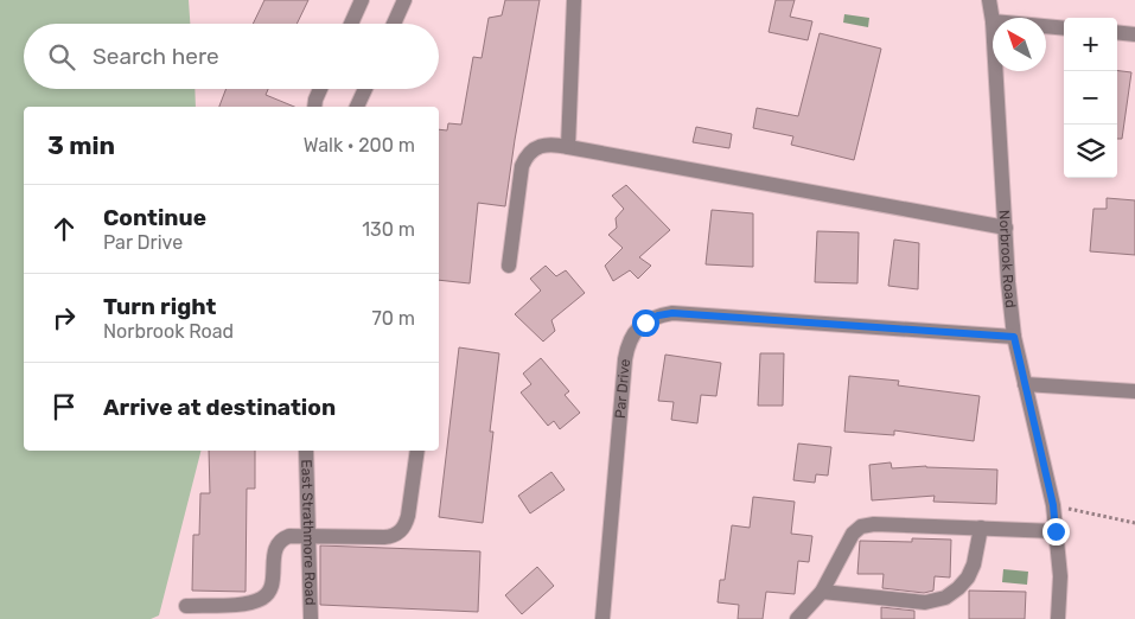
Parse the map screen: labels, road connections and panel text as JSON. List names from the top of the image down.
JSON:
{
  "streets": {
    "street": ["Norbrook Road", "Par Drive", "East Strathmore Road"]
  },
  "crossings": [
    ["Norbrook Road", "Par Drive"]
  ],
  "north": "top left",
  "page": {
    "map_buttons": ["+", "−"],
    "search": "Search here",
    "heading": ["3 min", "Walk · 200 m"],
    "list": [
      ["Continue", "Par Drive", "130 m"],
      ["Turn right", "Norbrook Road", "70 m"],
      "Arrive at destination"
    ]
  }
}
